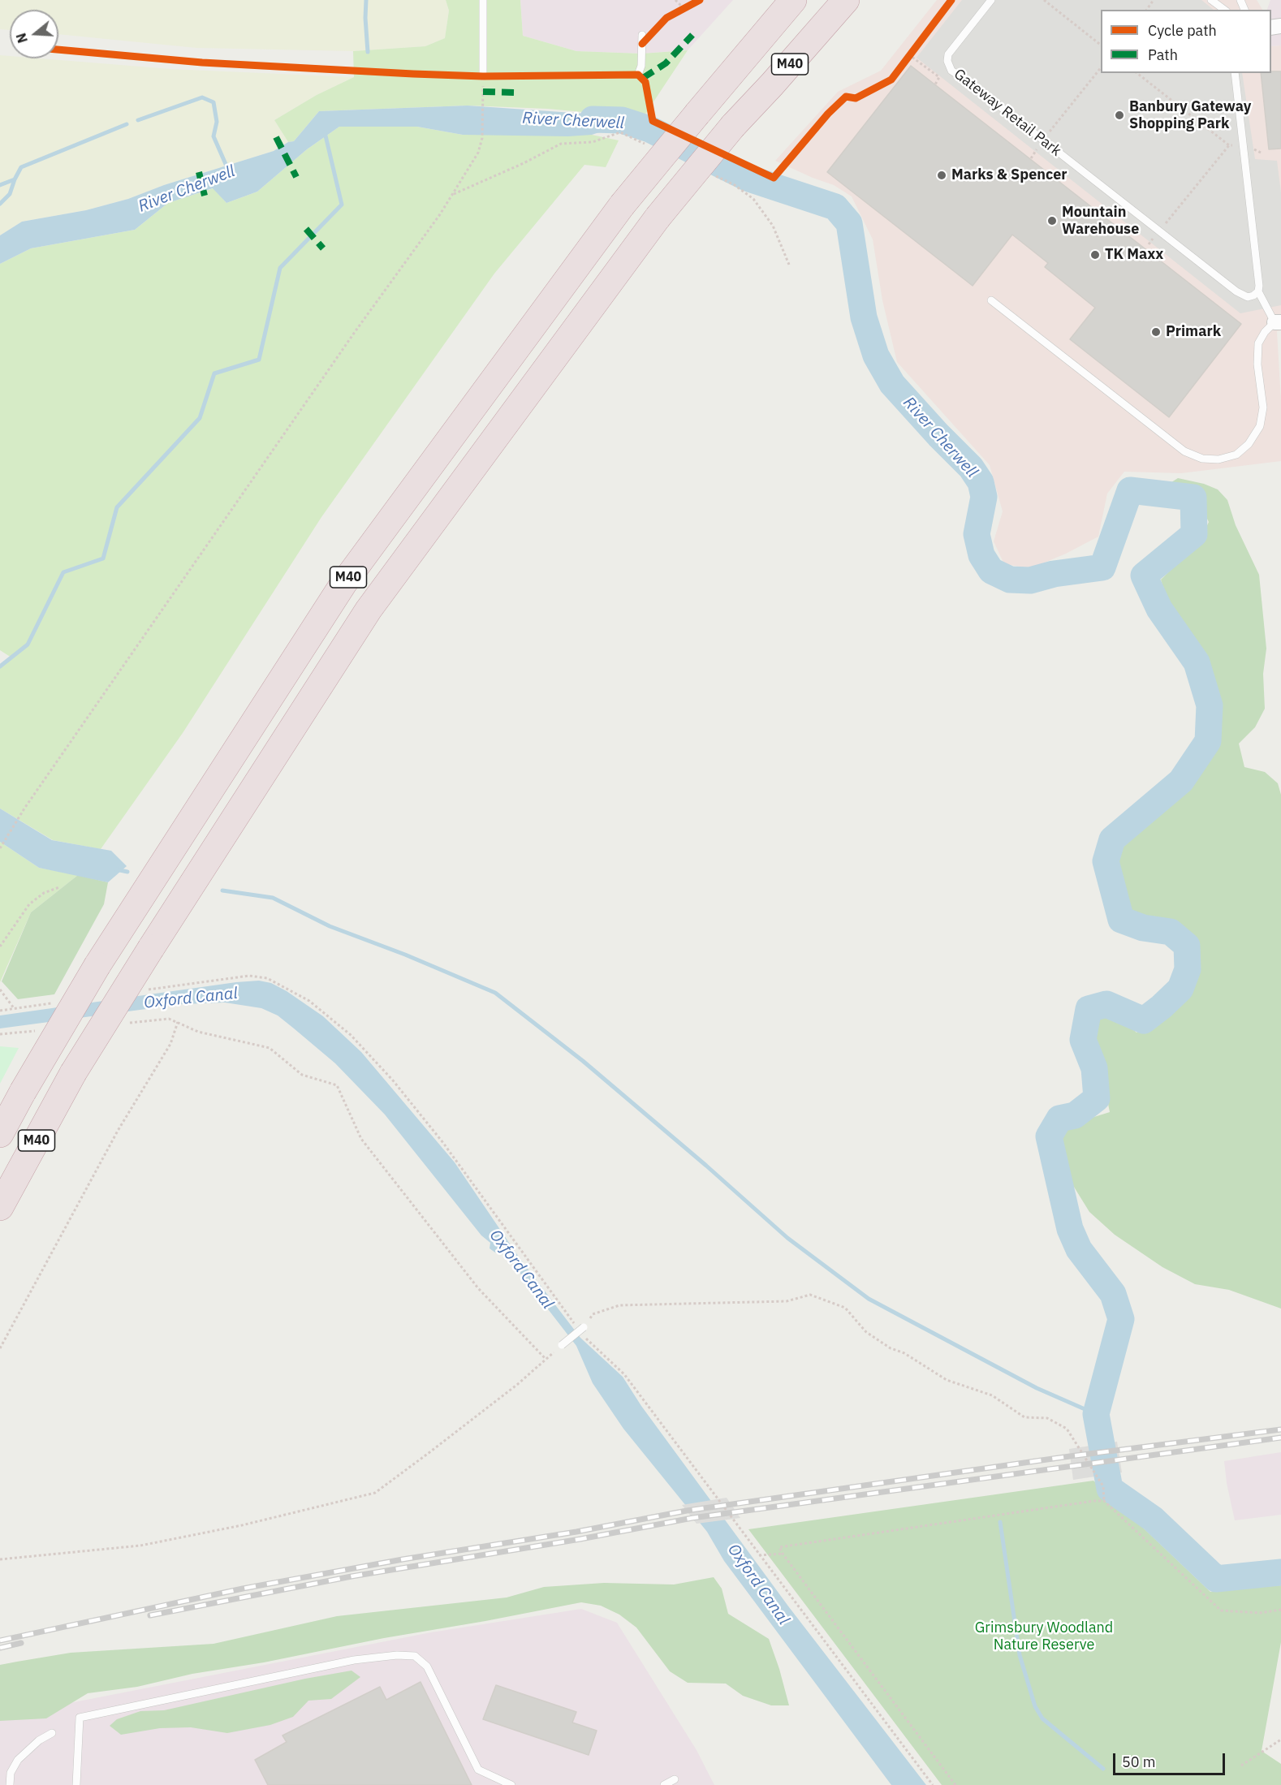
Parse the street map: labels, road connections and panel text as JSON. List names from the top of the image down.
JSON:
{
  "streets": {
    "highway": ["M40"],
    "lane": ["Gateway Retail Park"]
  },
  "water": ["River Cherwell", "Oxford Canal"],
  "parks": ["Grimsbury Woodland Nature Reserve"],
  "places": [
    "Banbury Gateway Shopping Park",
    "Marks & Spencer",
    "Mountain Warehouse",
    "TK Maxx",
    "Primark"
  ],
  "legend": ["Cycle path", "Path"],
  "scale_bar": "50 m",
  "north": "left"
}
